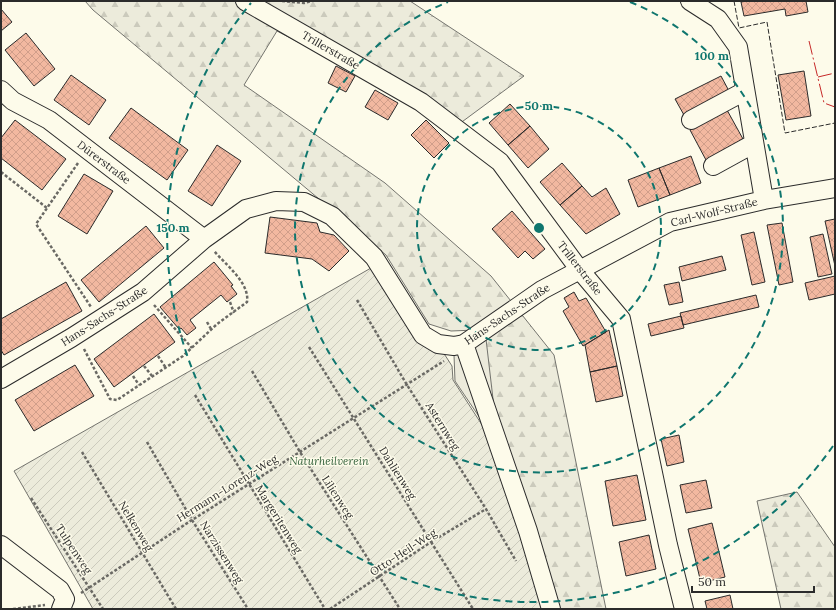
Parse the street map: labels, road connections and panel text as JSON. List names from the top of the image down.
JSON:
{
  "streets": {
    "street": [
      "Trillerstraße",
      "Dürerstraße",
      "Carl-Wolf-Straße",
      "Hans-Sachs-Straße"
    ],
    "path": [
      "Asternweg",
      "Dahlienweg",
      "Hermann-Lorenz-Weg",
      "Lilienweg",
      "Margeritenweg",
      "Nelkenweg",
      "Tulpenweg",
      "Narzissenweg",
      "Otto-Heil-Weg"
    ]
  },
  "crossings": [
    ["Trillerstraße", "Carl-Wolf-Straße"],
    ["Trillerstraße", "Hans-Sachs-Straße"],
    ["Dürerstraße", "Hans-Sachs-Straße"],
    ["Carl-Wolf-Straße", "Hans-Sachs-Straße"],
    ["Hans-Sachs-Straße", "Hermann-Lorenz-Weg"],
    ["Asternweg", "Hermann-Lorenz-Weg"],
    ["Asternweg", "Otto-Heil-Weg"],
    ["Dahlienweg", "Hermann-Lorenz-Weg"],
    ["Dahlienweg", "Otto-Heil-Weg"],
    ["Hermann-Lorenz-Weg", "Lilienweg"],
    ["Hermann-Lorenz-Weg", "Margeritenweg"],
    ["Hermann-Lorenz-Weg", "Nelkenweg"],
    ["Hermann-Lorenz-Weg", "Tulpenweg"],
    ["Hermann-Lorenz-Weg", "Narzissenweg"],
    ["Lilienweg", "Otto-Heil-Weg"]
  ],
  "parks": ["Naturheilverein"],
  "scale_bar": "50 m",
  "rings": ["100 m", "50 m", "150 m"]
}
